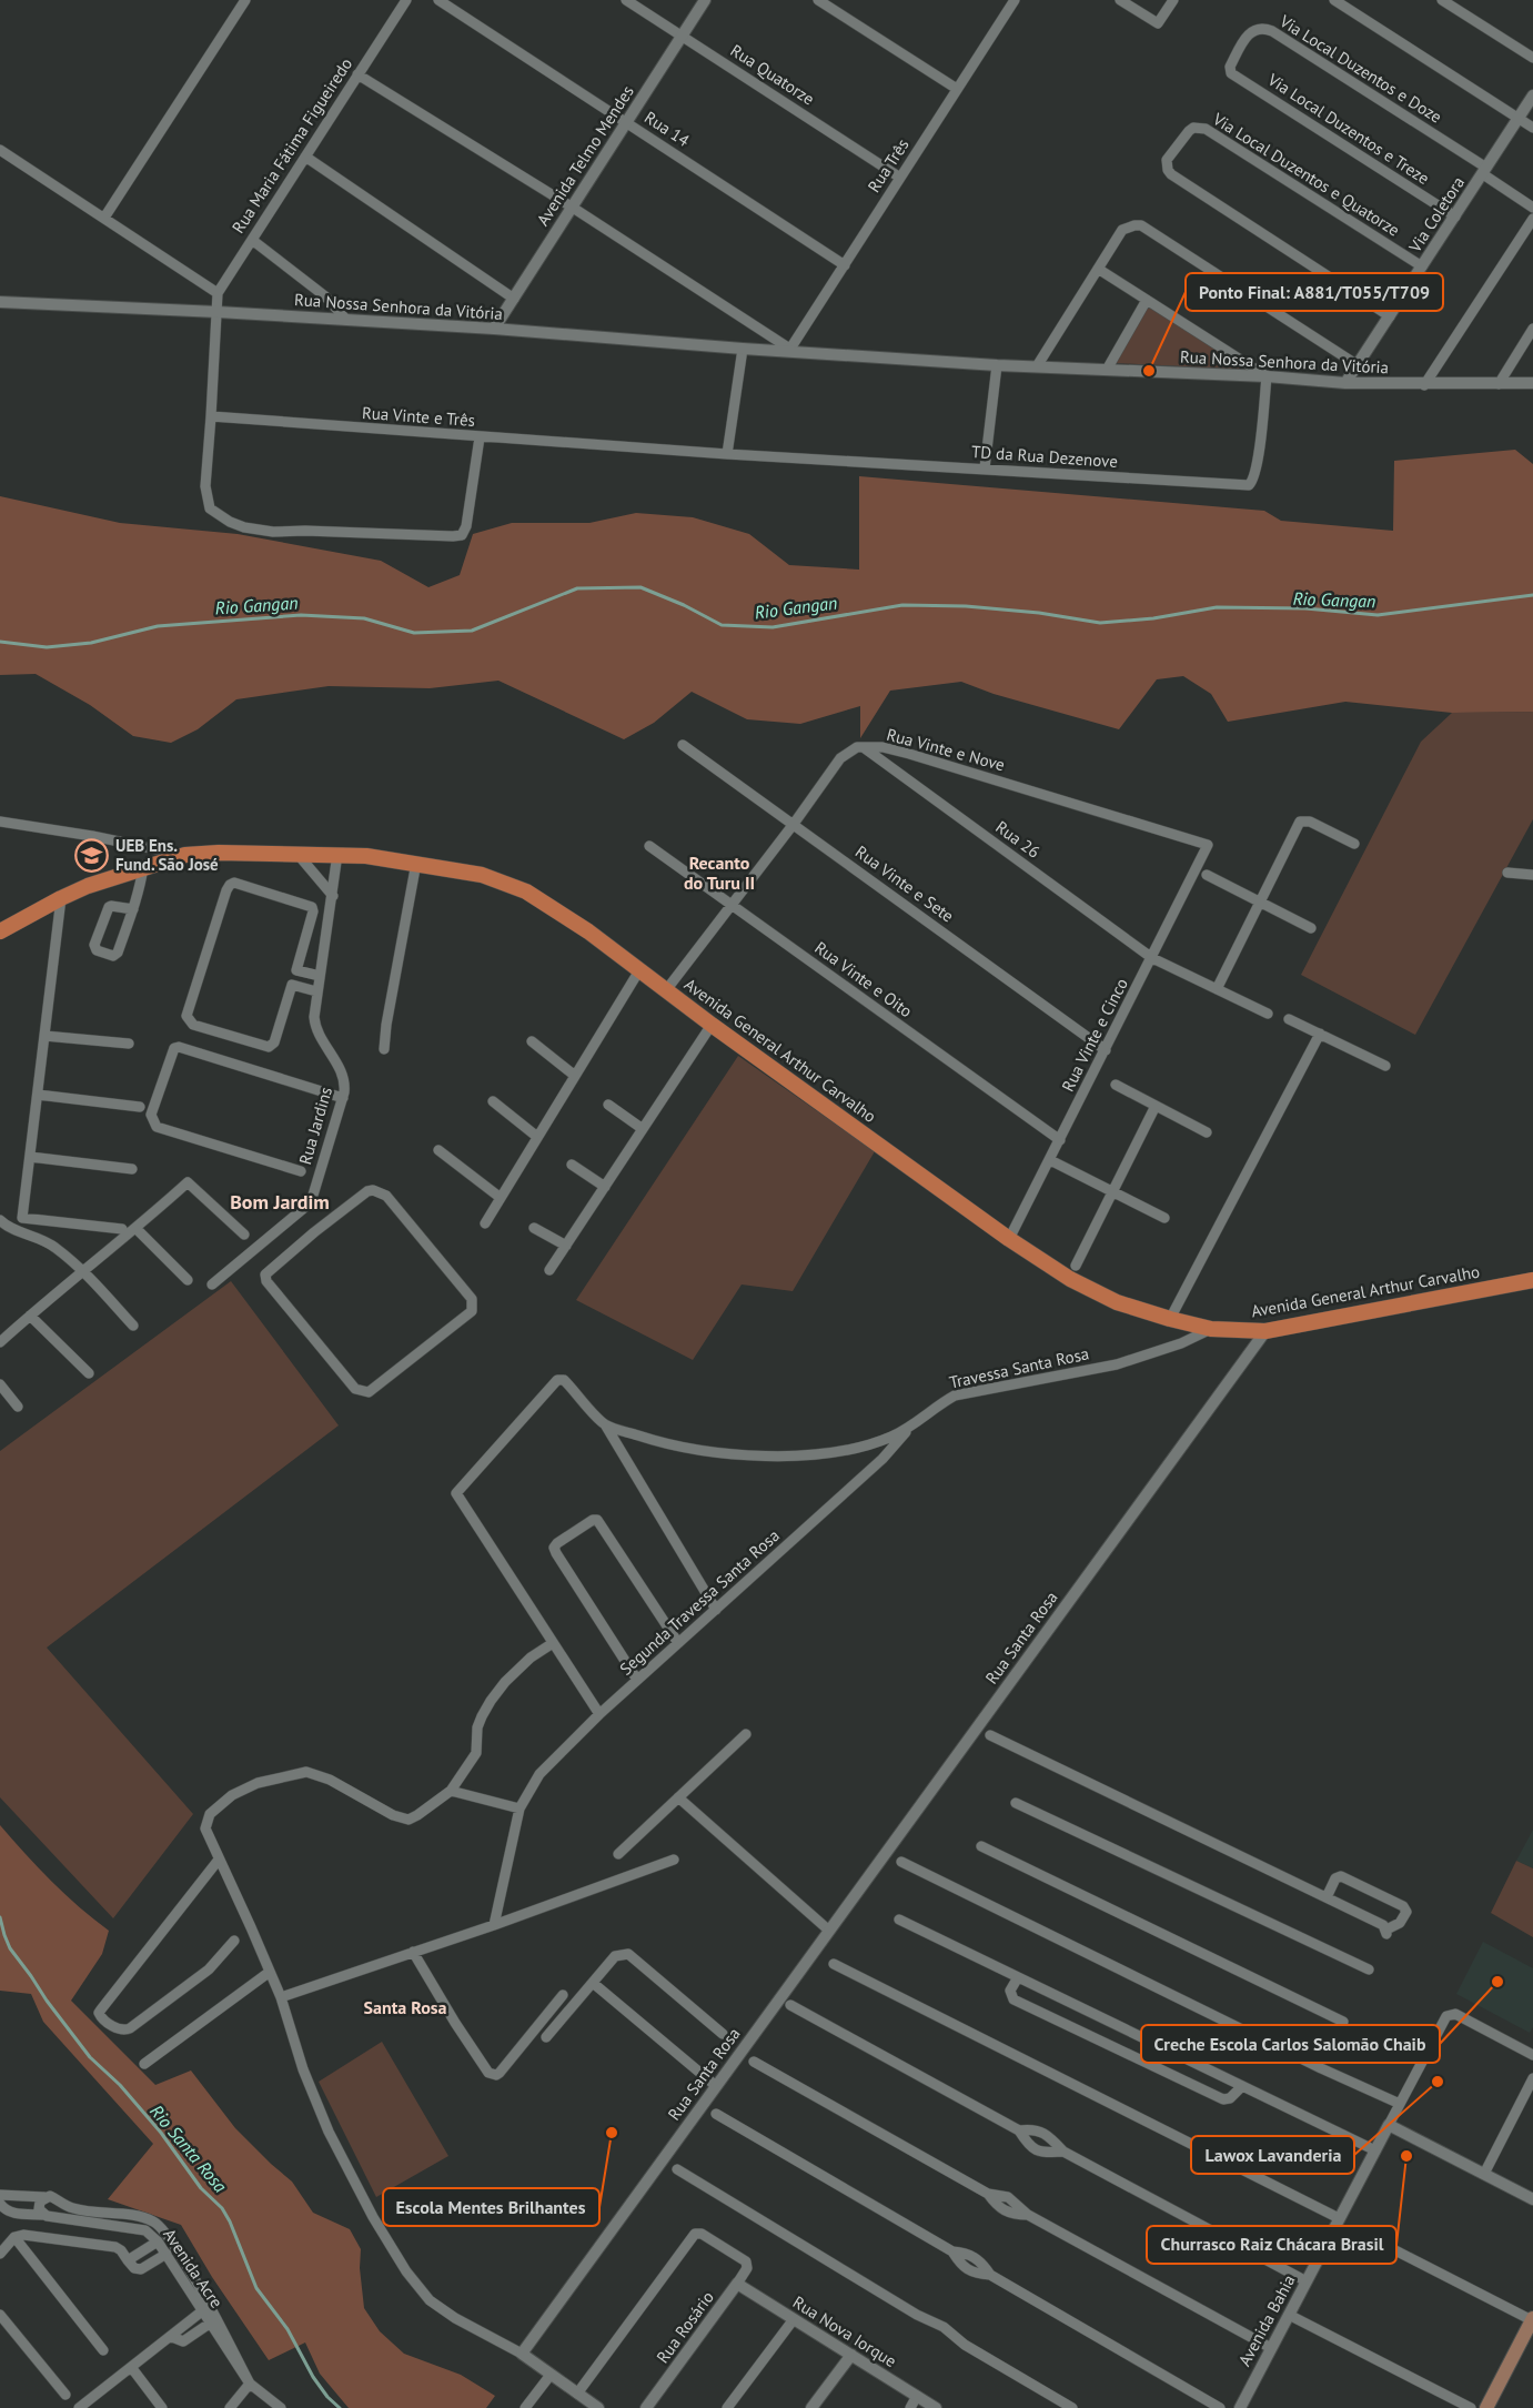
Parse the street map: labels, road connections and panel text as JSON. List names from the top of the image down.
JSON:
{
  "streets": {
    "main road": ["Avenida General Arthur Carvalho"],
    "street": [
      "Via Local Duzentos e Doze",
      "Rua Quatorze",
      "Rua 14",
      "Via Local Duzentos e Treze",
      "Rua Maria Fátima Figueiredo",
      "Avenida Telmo Mendes",
      "Rua Três",
      "Via Local Duzentos e Quatorze",
      "Via Coletora",
      "Rua Nossa Senhora da Vitória",
      "Rua Vinte e Três",
      "TD da Rua Dezenove",
      "Rua Vinte e Nove",
      "Rua 26",
      "Rua Vinte e Sete",
      "Rua Vinte e Oito",
      "Rua Vinte e Cinco",
      "Rua Jardins",
      "Travessa Santa Rosa",
      "Segunda Travessa Santa Rosa",
      "Rua Santa Rosa",
      "Avenida Acre",
      "Avenida Bahia",
      "Rua Rosário",
      "Rua Nova Iorque"
    ]
  },
  "crossings": [
    ["Via Local Duzentos e Doze", "Via Local Duzentos e Treze"],
    ["Via Local Duzentos e Doze", "Via Coletora"],
    ["Rua Quatorze", "Avenida Telmo Mendes"],
    ["Rua Quatorze", "Rua Três"],
    ["Rua 14", "Avenida Telmo Mendes"],
    ["Rua 14", "Rua Três"],
    ["Via Local Duzentos e Treze", "Via Coletora"],
    ["Rua Maria Fátima Figueiredo", "Rua Nossa Senhora da Vitória"],
    ["Avenida Telmo Mendes", "Rua Nossa Senhora da Vitória"],
    ["Rua Três", "Rua Nossa Senhora da Vitória"],
    ["Via Local Duzentos e Quatorze", "Via Coletora"],
    ["Via Coletora", "Rua Nossa Senhora da Vitória"],
    ["Rua Nossa Senhora da Vitória", "TD da Rua Dezenove"],
    ["Rua Vinte e Três", "TD da Rua Dezenove"],
    ["Rua Vinte e Nove", "Rua 26"],
    ["Rua Vinte e Nove", "Rua Vinte e Sete"],
    ["Rua Vinte e Nove", "Rua Vinte e Oito"],
    ["Rua Vinte e Nove", "Rua Vinte e Cinco"],
    ["Rua Vinte e Nove", "Avenida General Arthur Carvalho"],
    ["Rua 26", "Rua Vinte e Cinco"],
    ["Rua Vinte e Sete", "Rua Vinte e Cinco"],
    ["Rua Vinte e Oito", "Rua Vinte e Cinco"],
    ["Rua Vinte e Cinco", "Avenida General Arthur Carvalho"],
    ["Avenida General Arthur Carvalho", "Rua Jardins"],
    ["Avenida General Arthur Carvalho", "Travessa Santa Rosa"],
    ["Avenida General Arthur Carvalho", "Rua Santa Rosa"],
    ["Travessa Santa Rosa", "Segunda Travessa Santa Rosa"],
    ["Rua Rosário", "Rua Nova Iorque"]
  ],
  "districts": ["Recanto do Turu II", "Bom Jardim", "Santa Rosa"],
  "water": ["Rio Gangan", "Rio Santa Rosa"],
  "places": {
    "other": [
      "Ponto Final: A881/T055/T709",
      "Creche Escola Carlos Salomão Chaib",
      "Lawox Lavanderia",
      "Escola Mentes Brilhantes",
      "Churrasco Raiz Chácara Brasil"
    ],
    "school or university": ["UEB Ens. Fund. São José"]
  }
}
